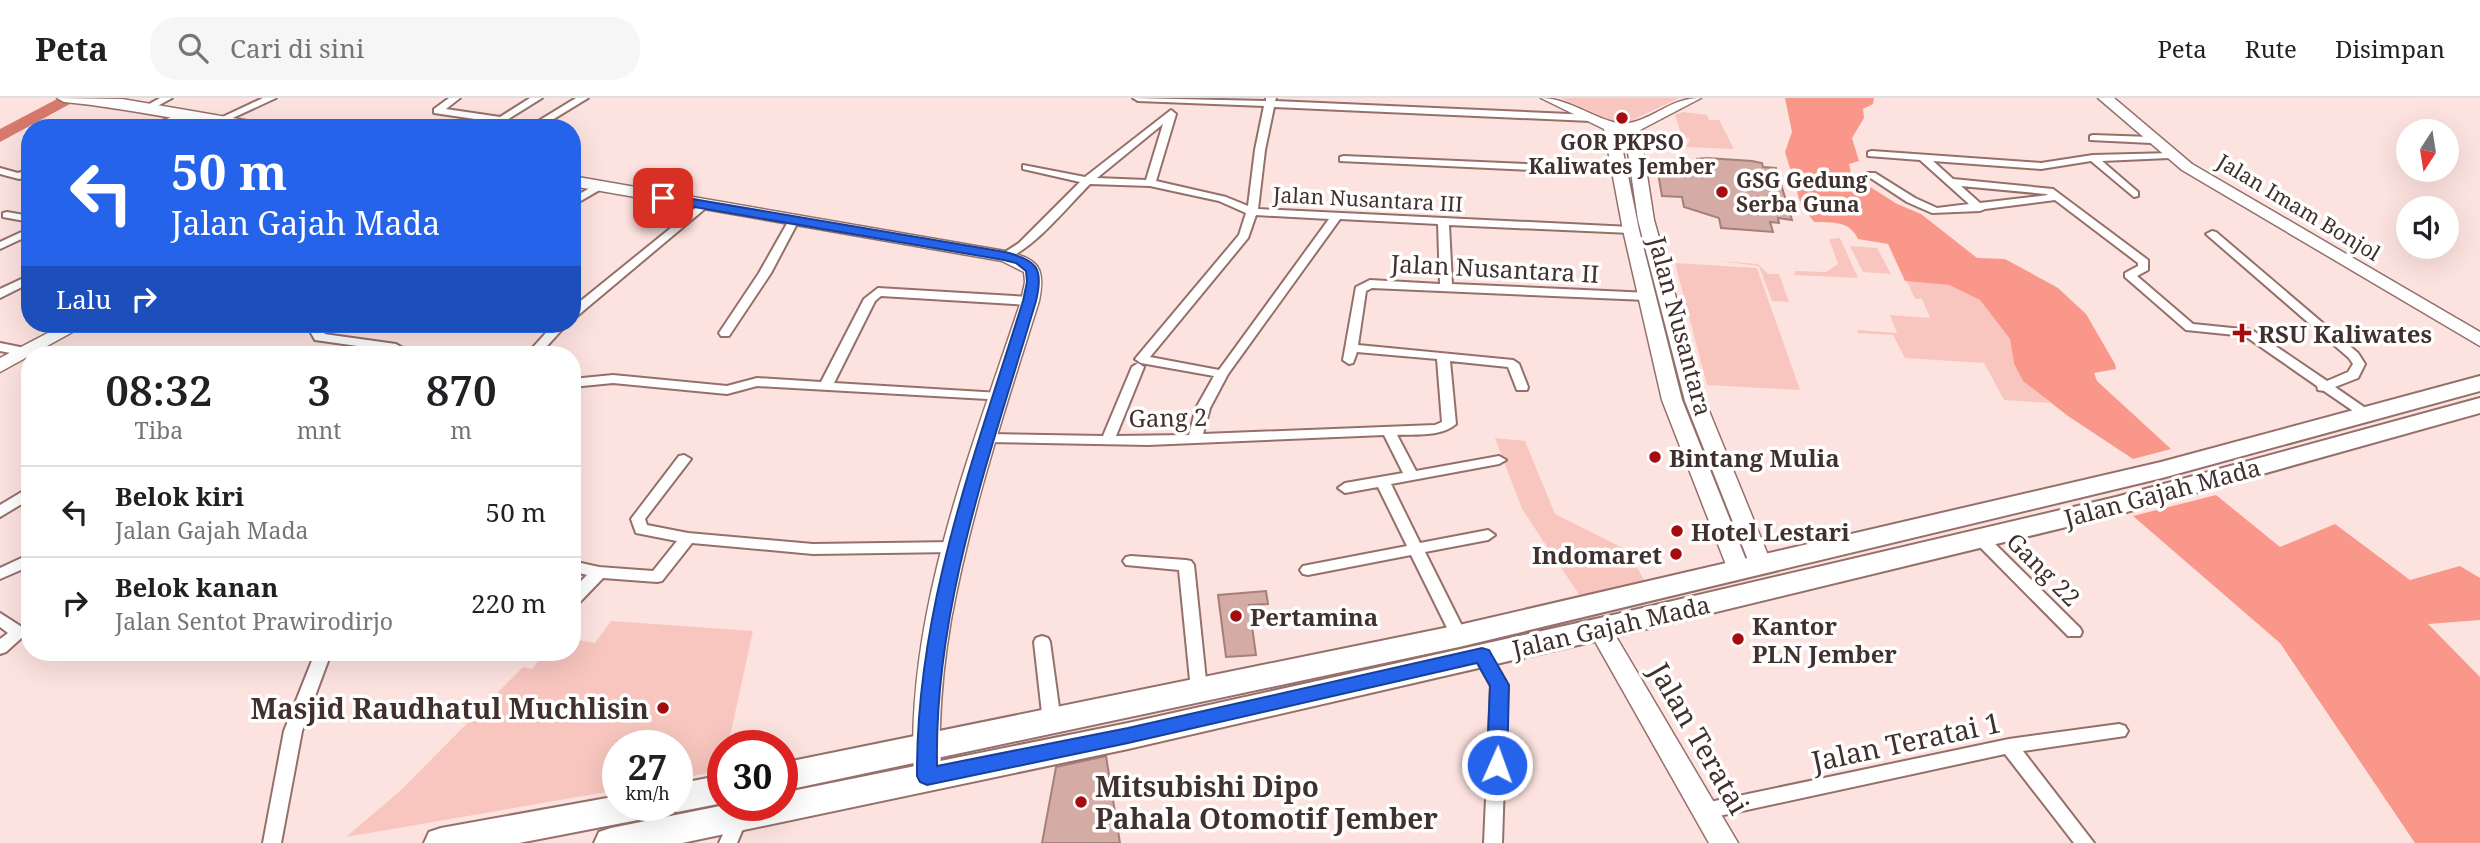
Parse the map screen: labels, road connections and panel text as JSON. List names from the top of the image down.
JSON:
{
  "streets": {
    "highway": ["Jalan Gajah Mada"],
    "street": [
      "Jalan Nusantara III",
      "Jalan Imam Bonjol",
      "Jalan Nusantara II",
      "Jalan Nusantara",
      "Gang 2",
      "Gang 22",
      "Jalan Teratai",
      "Jalan Teratai 1"
    ]
  },
  "crossings": [
    ["Jalan Nusantara III", "Jalan Nusantara"],
    ["Jalan Nusantara II", "Jalan Nusantara"],
    ["Jalan Nusantara II", "Gang 2"],
    ["Jalan Nusantara", "Jalan Gajah Mada"],
    ["Jalan Gajah Mada", "Gang 22"],
    ["Jalan Gajah Mada", "Jalan Teratai"],
    ["Jalan Teratai", "Jalan Teratai 1"]
  ],
  "places": {
    "other": [
      "GOR PKPSO Kaliwates Jember",
      "GSG Gedung Serba Guna",
      "Bintang Mulia",
      "Hotel Lestari",
      "Indomaret",
      "Pertamina",
      "Kantor PLN Jember",
      "Masjid Raudhatul Muchlisin",
      "Mitsubishi Dipo Pahala Otomotif Jember"
    ],
    "health": ["RSU Kaliwates"]
  },
  "north": "bottom",
  "page": {
    "header": "Peta",
    "search": "Cari di sini",
    "nav": ["Peta", "Rute", "Disimpan"],
    "turn": ["50 m", "Jalan Gajah Mada"],
    "then": "Lalu",
    "eta": [
      "08:32",
      "Tiba",
      "3",
      "mnt",
      "870",
      "m"
    ],
    "list": [
      {
        "name": "Belok kiri",
        "note": "Jalan Gajah Mada",
        "value": "50 m"
      },
      {
        "name": "Belok kanan",
        "note": "Jalan Sentot Prawirodirjo",
        "value": "220 m"
      }
    ],
    "speed": "27 km/h",
    "limit": "30"
  }
}
